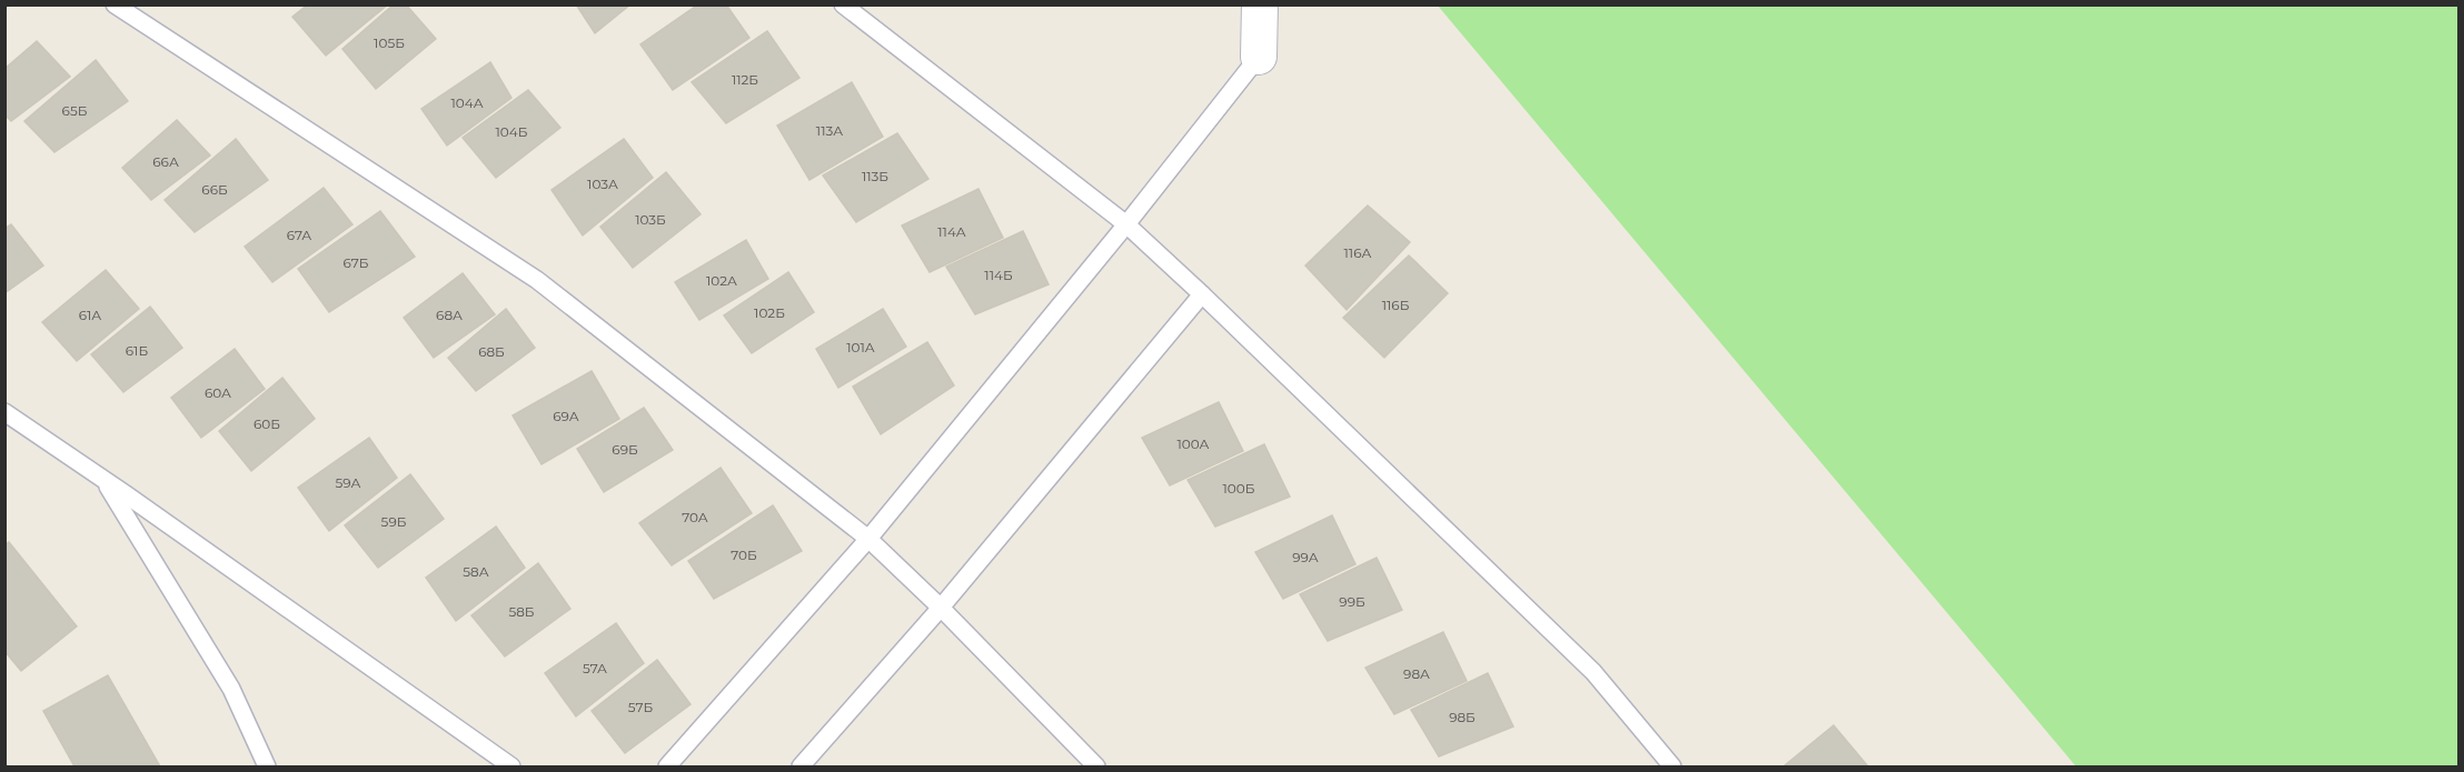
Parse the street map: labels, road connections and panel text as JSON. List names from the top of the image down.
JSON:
{
  "house_numbers": [
    "105Б",
    "112Б",
    "104А",
    "65Б",
    "113А",
    "104Б",
    "66А",
    "113Б",
    "103А",
    "66Б",
    "103Б",
    "114А",
    "67А",
    "116А",
    "67Б",
    "114Б",
    "102А",
    "116Б",
    "102Б",
    "61А",
    "68А",
    "101А",
    "61Б",
    "68Б",
    "60А",
    "69А",
    "60Б",
    "100А",
    "69Б",
    "59А",
    "100Б",
    "70А",
    "59Б",
    "70Б",
    "99А",
    "58А",
    "99Б",
    "58Б",
    "57А",
    "98А",
    "57Б",
    "98Б"
  ]
}
